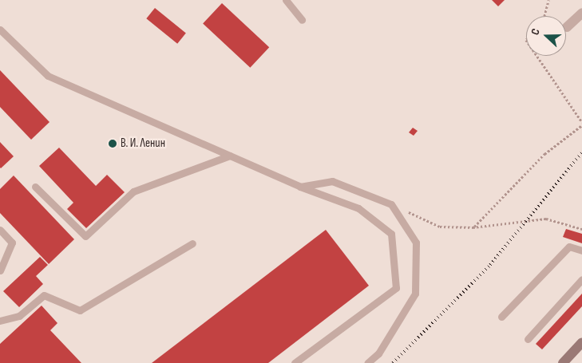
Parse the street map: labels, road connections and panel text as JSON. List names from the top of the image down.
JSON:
{
  "places": ["В. И. Ленин"],
  "north": "left"
}
